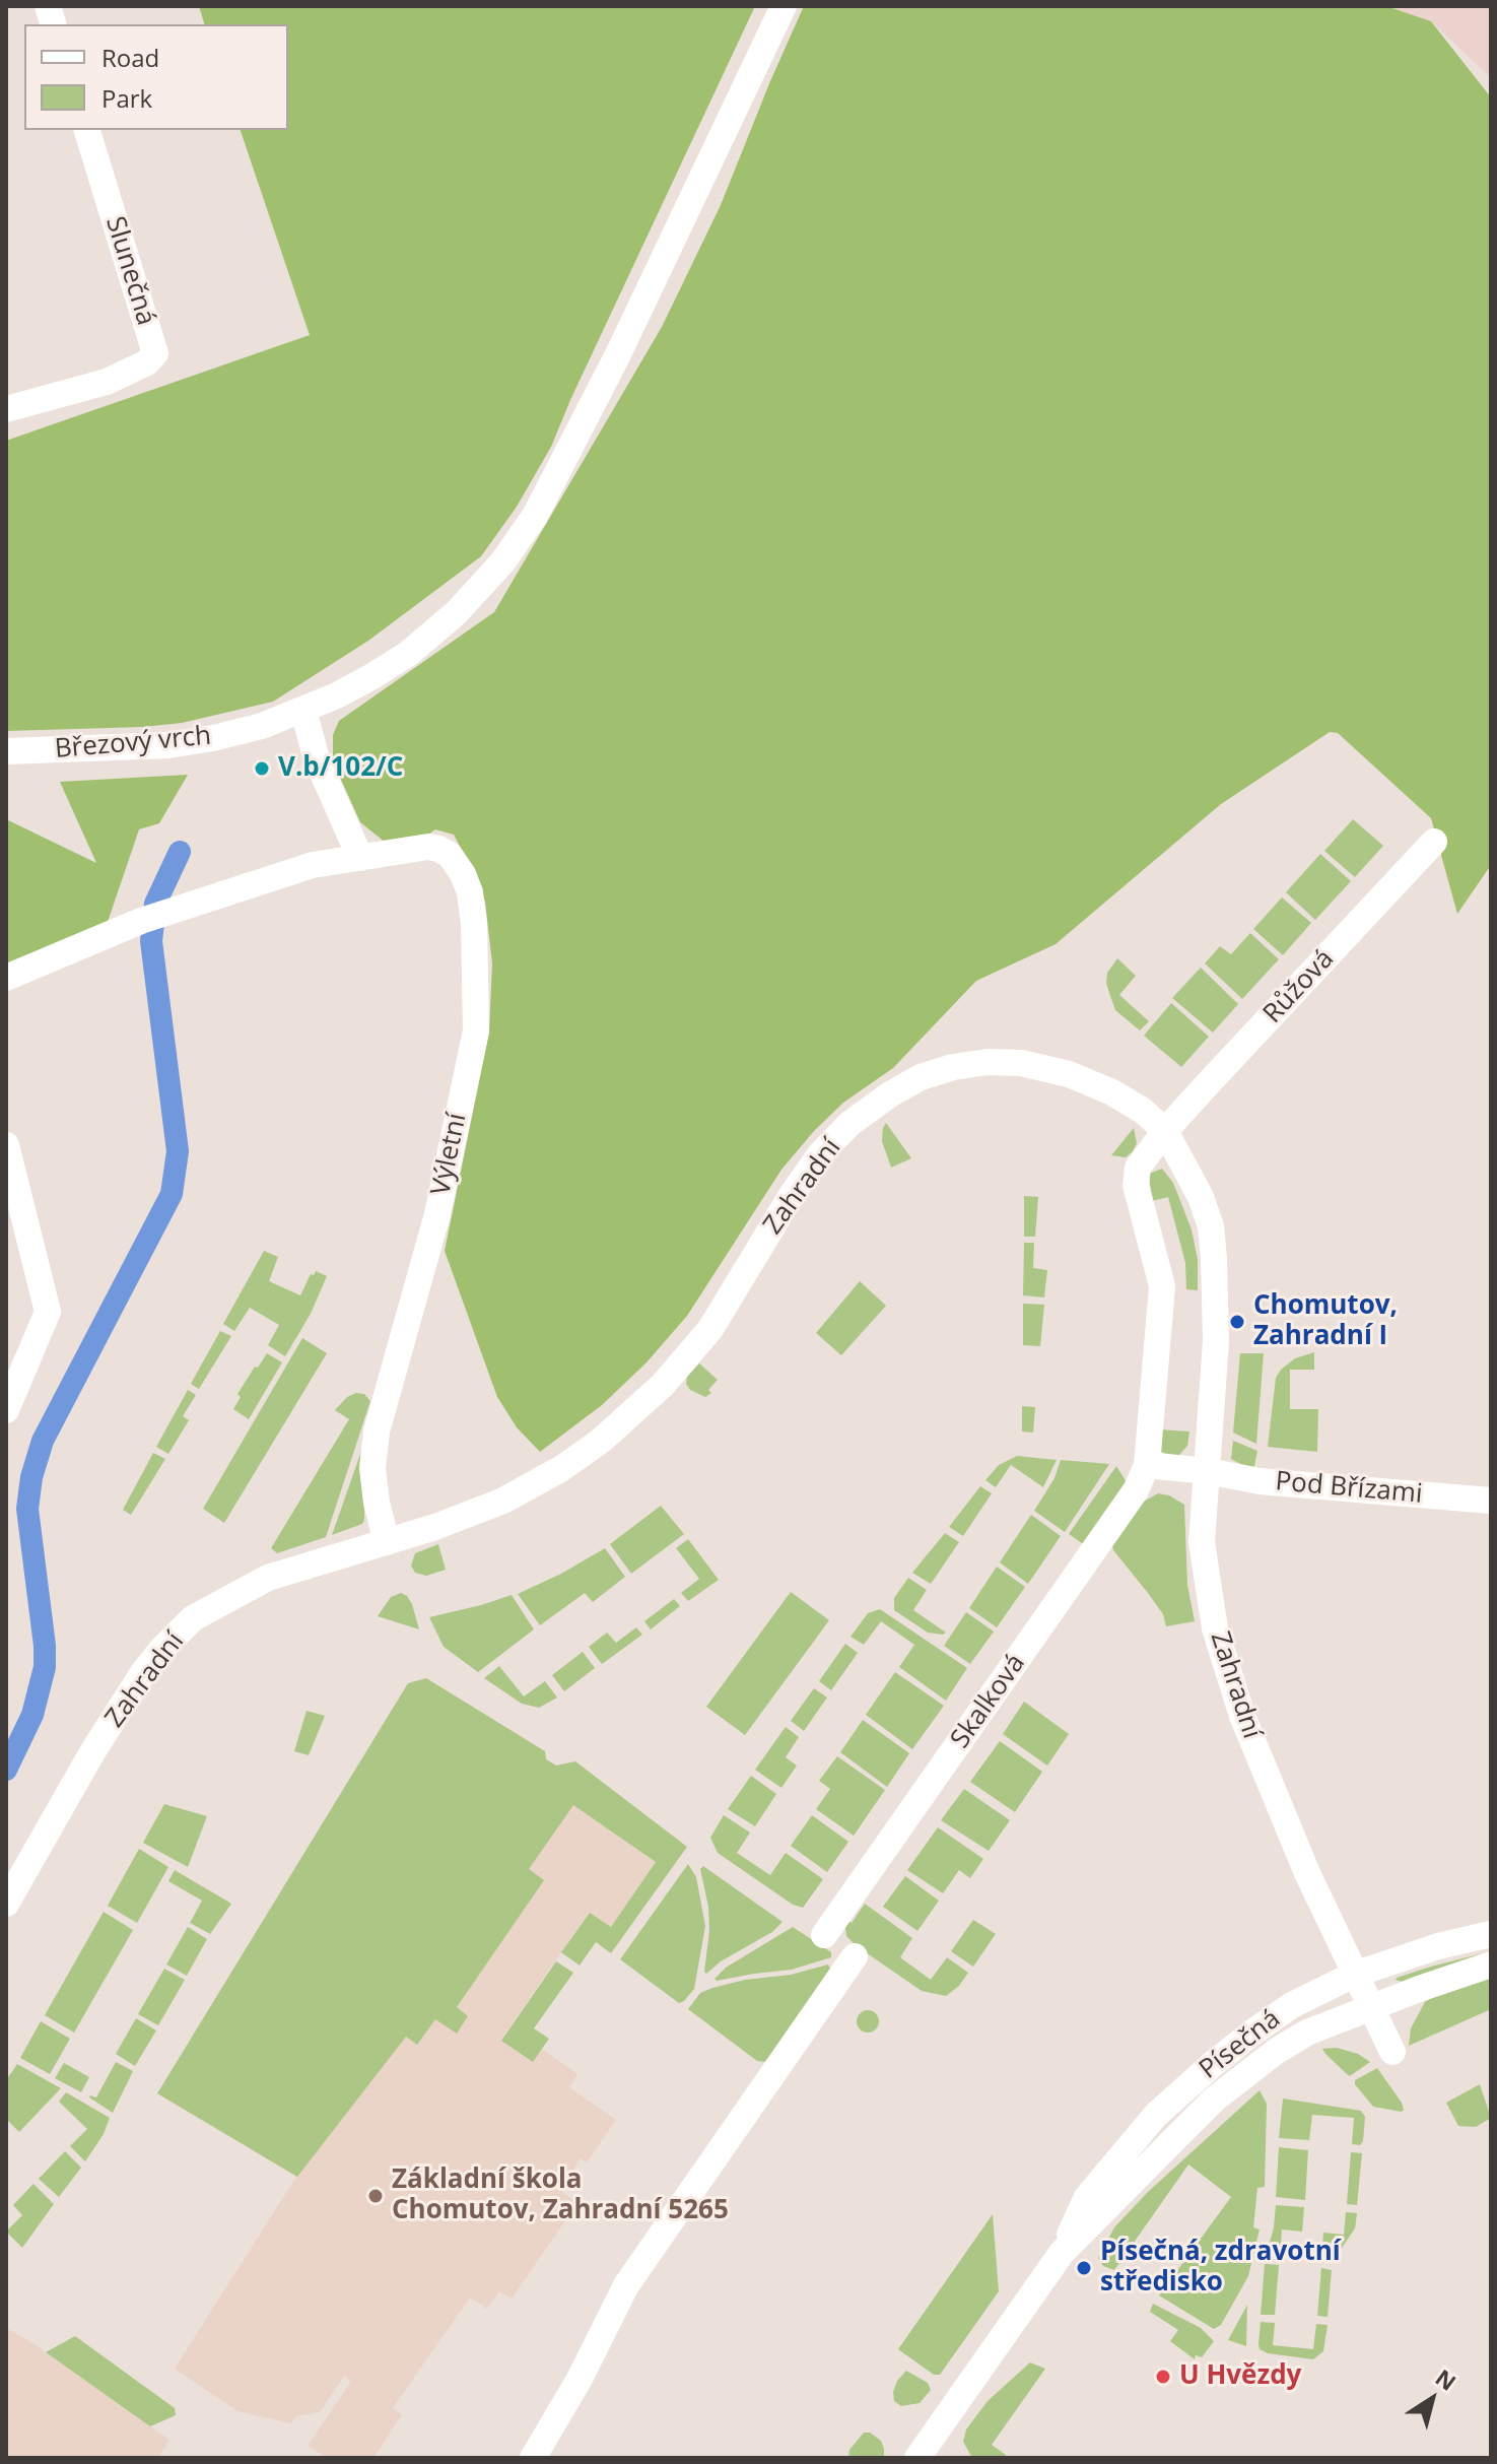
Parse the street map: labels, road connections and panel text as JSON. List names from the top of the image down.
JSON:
{
  "streets": {
    "street": [
      "Slunečná",
      "Březový vrch",
      "Růžová",
      "Výletní",
      "Zahradní",
      "Pod Břízami",
      "Skalková",
      "Písečná"
    ]
  },
  "crossings": [
    ["Růžová", "Zahradní"],
    ["Růžová", "Skalková"],
    ["Výletní", "Zahradní"],
    ["Zahradní", "Pod Břízami"],
    ["Zahradní", "Skalková"],
    ["Zahradní", "Písečná"]
  ],
  "places": [
    "V.b/102/C",
    "Chomutov, Zahradní I",
    "Základní škola Chomutov, Zahradní 5265",
    "Písečná, zdravotní středisko",
    "U Hvězdy"
  ],
  "legend": ["Road", "Park"],
  "north": "top right"
}
